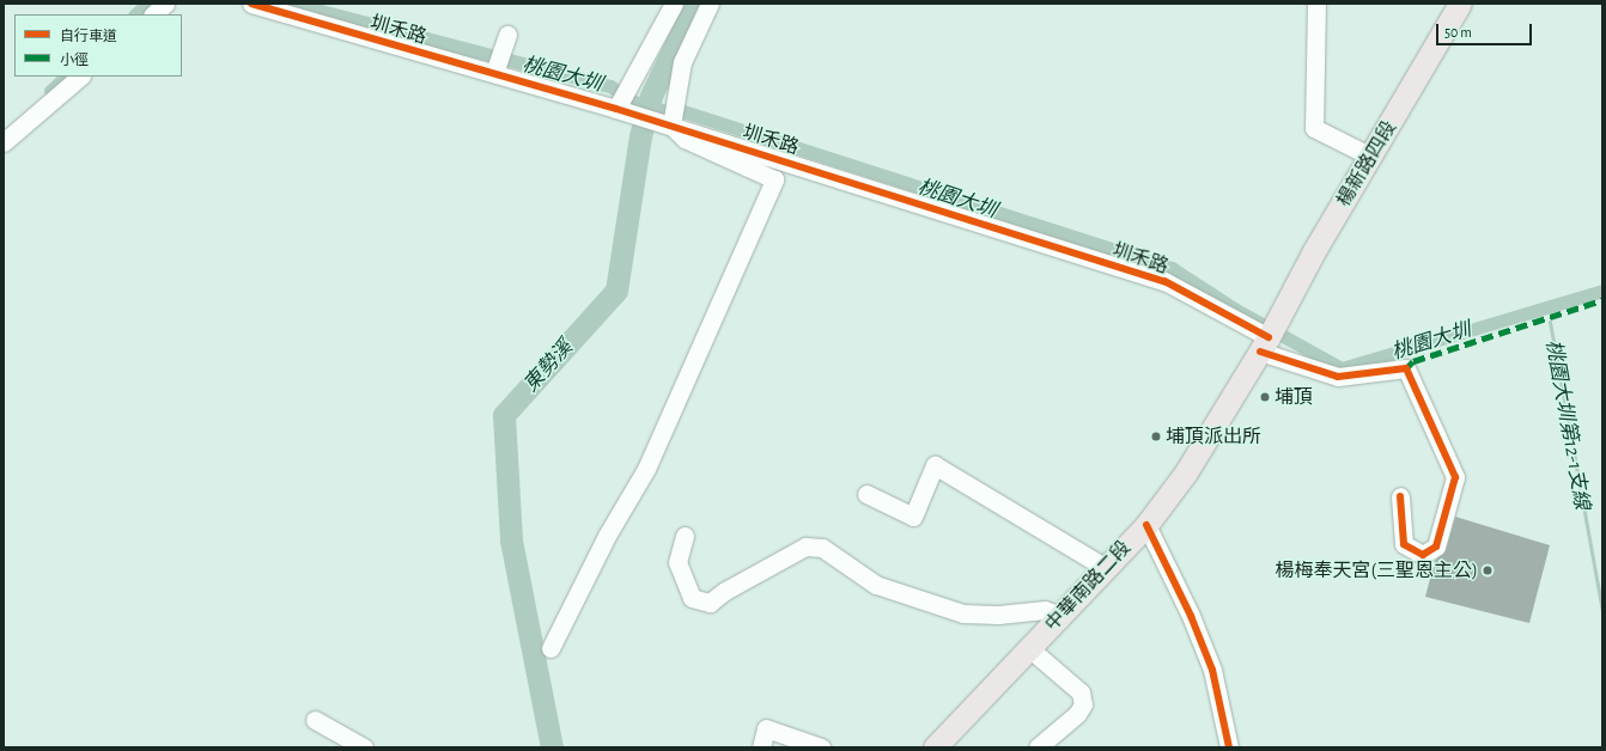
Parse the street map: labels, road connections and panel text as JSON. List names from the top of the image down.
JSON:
{
  "streets": {
    "main road": ["楊新路四段", "中華南路二段"],
    "street": ["圳禾路"]
  },
  "crossings": [
    ["圳禾路", "楊新路四段"],
    ["圳禾路", "中華南路二段"],
    ["楊新路四段", "中華南路二段"]
  ],
  "water": ["桃園大圳", "東勢溪", "桃園大圳第12-1支線"],
  "places": ["埔頂", "埔頂派出所", "楊梅奉天宮(三聖恩主公)"],
  "legend": ["自行車道", "小徑"],
  "scale_bar": "50 m"
}
